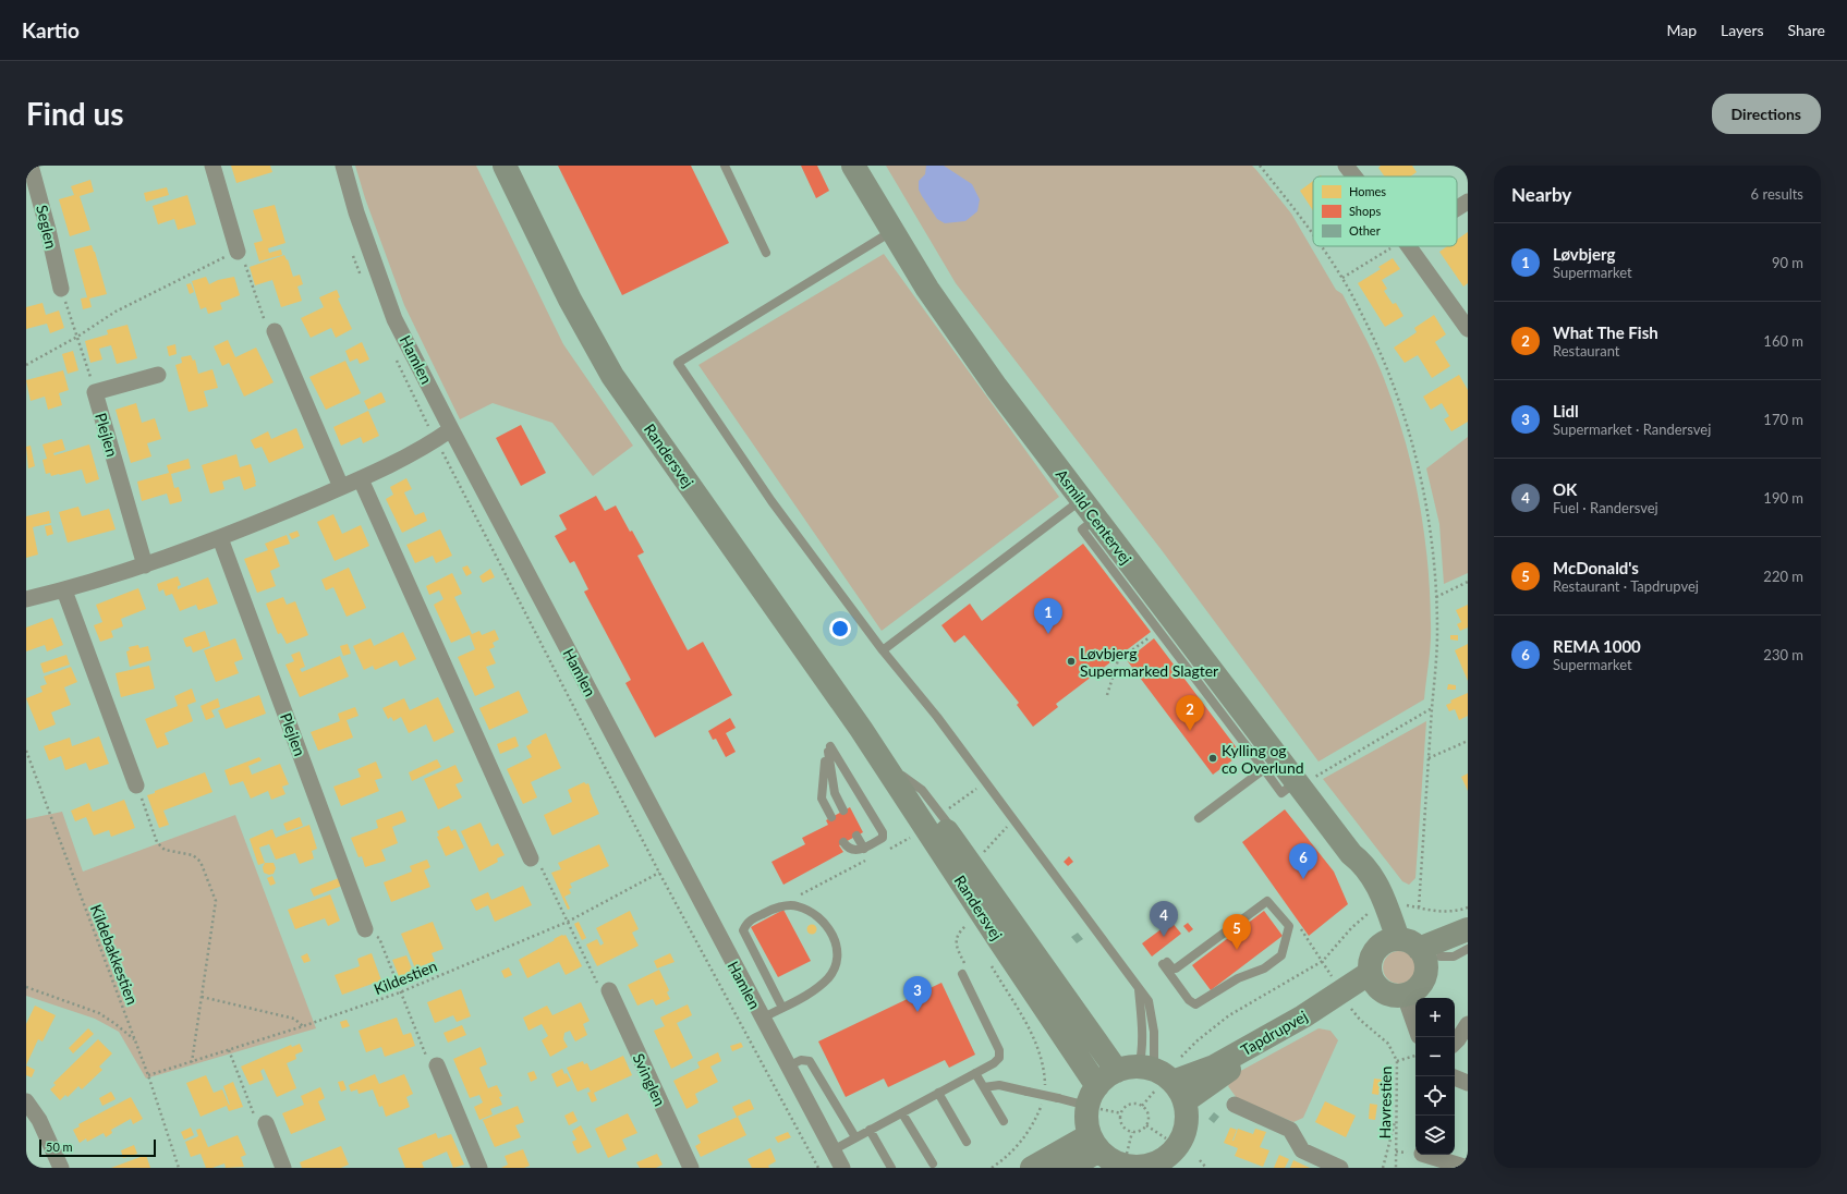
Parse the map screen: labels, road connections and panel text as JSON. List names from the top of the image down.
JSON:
{
  "streets": {
    "street": [
      "Seglen",
      "Hamlen",
      "Plejlen",
      "Randersvej",
      "Asmild Centervej",
      "Tapdrupvej",
      "Svinglen"
    ],
    "path": ["Kildebakkestien", "Kildestien", "Havrestien"]
  },
  "crossings": [
    ["Randersvej", "Tapdrupvej"],
    ["Asmild Centervej", "Tapdrupvej"],
    ["Kildebakkestien", "Kildestien"],
    ["Tapdrupvej", "Havrestien"]
  ],
  "places": ["Løvbjerg Supermarked Slagter", "Kylling og co Overlund"],
  "legend": ["Homes", "Shops", "Other"],
  "scale_bar": "50 m",
  "page": {
    "header": "Kartio",
    "nav": ["Map", "Layers", "Share"],
    "buttons": "Directions",
    "title": "Find us",
    "heading": ["Nearby", "6 results"],
    "list": [
      {
        "mark": "1",
        "name": "Løvbjerg",
        "note": "Supermarket",
        "value": "90 m"
      },
      {
        "mark": "2",
        "name": "What The Fish",
        "note": "Restaurant",
        "value": "160 m"
      },
      {
        "mark": "3",
        "name": "Lidl",
        "note": "Supermarket · Randersvej",
        "value": "170 m"
      },
      {
        "mark": "4",
        "name": "OK",
        "note": "Fuel · Randersvej",
        "value": "190 m"
      },
      {
        "mark": "5",
        "name": "McDonald's",
        "note": "Restaurant · Tapdrupvej",
        "value": "220 m"
      },
      {
        "mark": "6",
        "name": "REMA 1000",
        "note": "Supermarket",
        "value": "230 m"
      }
    ],
    "pins": [
      "1",
      "2",
      "6",
      "4",
      "5",
      "3"
    ],
    "map_buttons": ["+", "−"],
    "scale": "50 m"
  }
}
